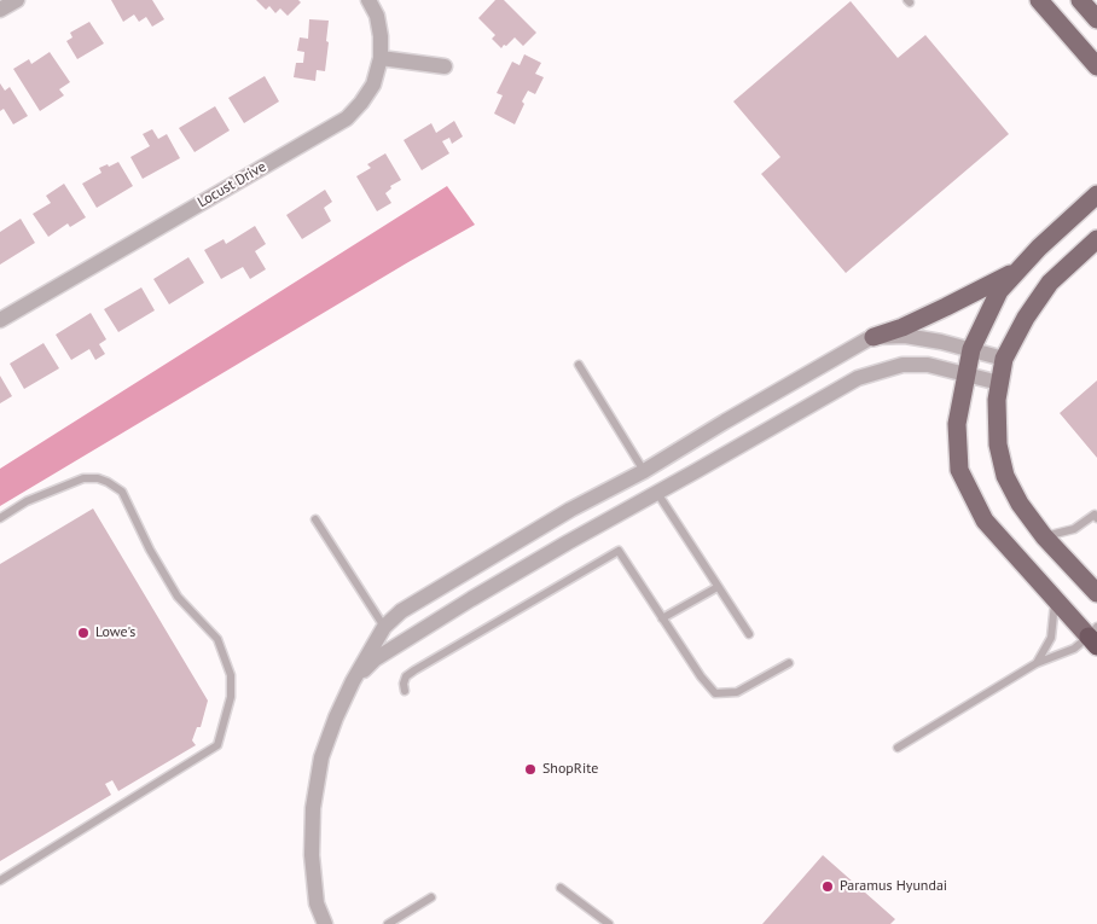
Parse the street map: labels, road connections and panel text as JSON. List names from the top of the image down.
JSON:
{
  "streets": {
    "street": ["Locust Drive"]
  },
  "places": ["Lowe's", "ShopRite", "Paramus Hyundai"]
}
